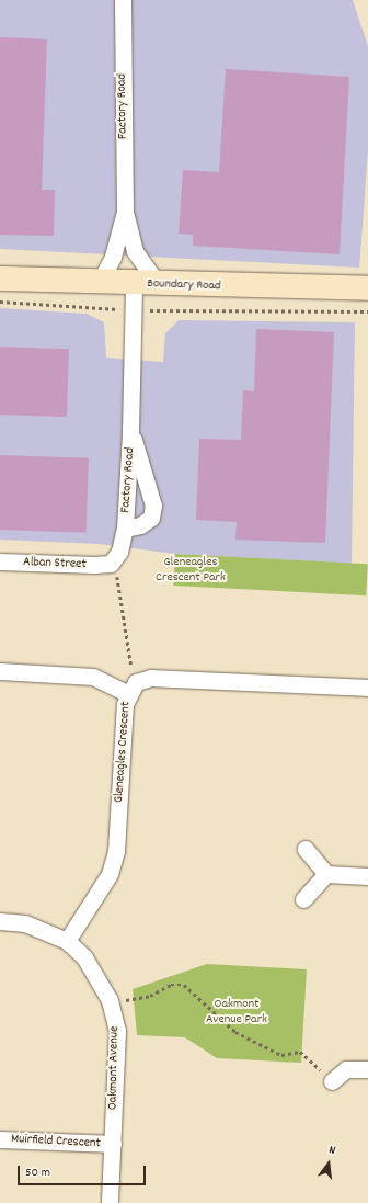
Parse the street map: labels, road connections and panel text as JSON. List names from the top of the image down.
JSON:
{
  "streets": {
    "main road": ["Boundary Road"],
    "street": [
      "Factory Road",
      "Alban Street",
      "Gleneagles Crescent",
      "Oakmont Avenue",
      "Muirfield Crescent"
    ]
  },
  "crossings": [
    ["Factory Road", "Boundary Road"],
    ["Factory Road", "Alban Street"],
    ["Gleneagles Crescent", "Oakmont Avenue"],
    ["Oakmont Avenue", "Muirfield Crescent"]
  ],
  "parks": ["Gleneagles Crescent Park", "Oakmont Avenue Park"],
  "scale_bar": "50 m",
  "north": "top"
}
